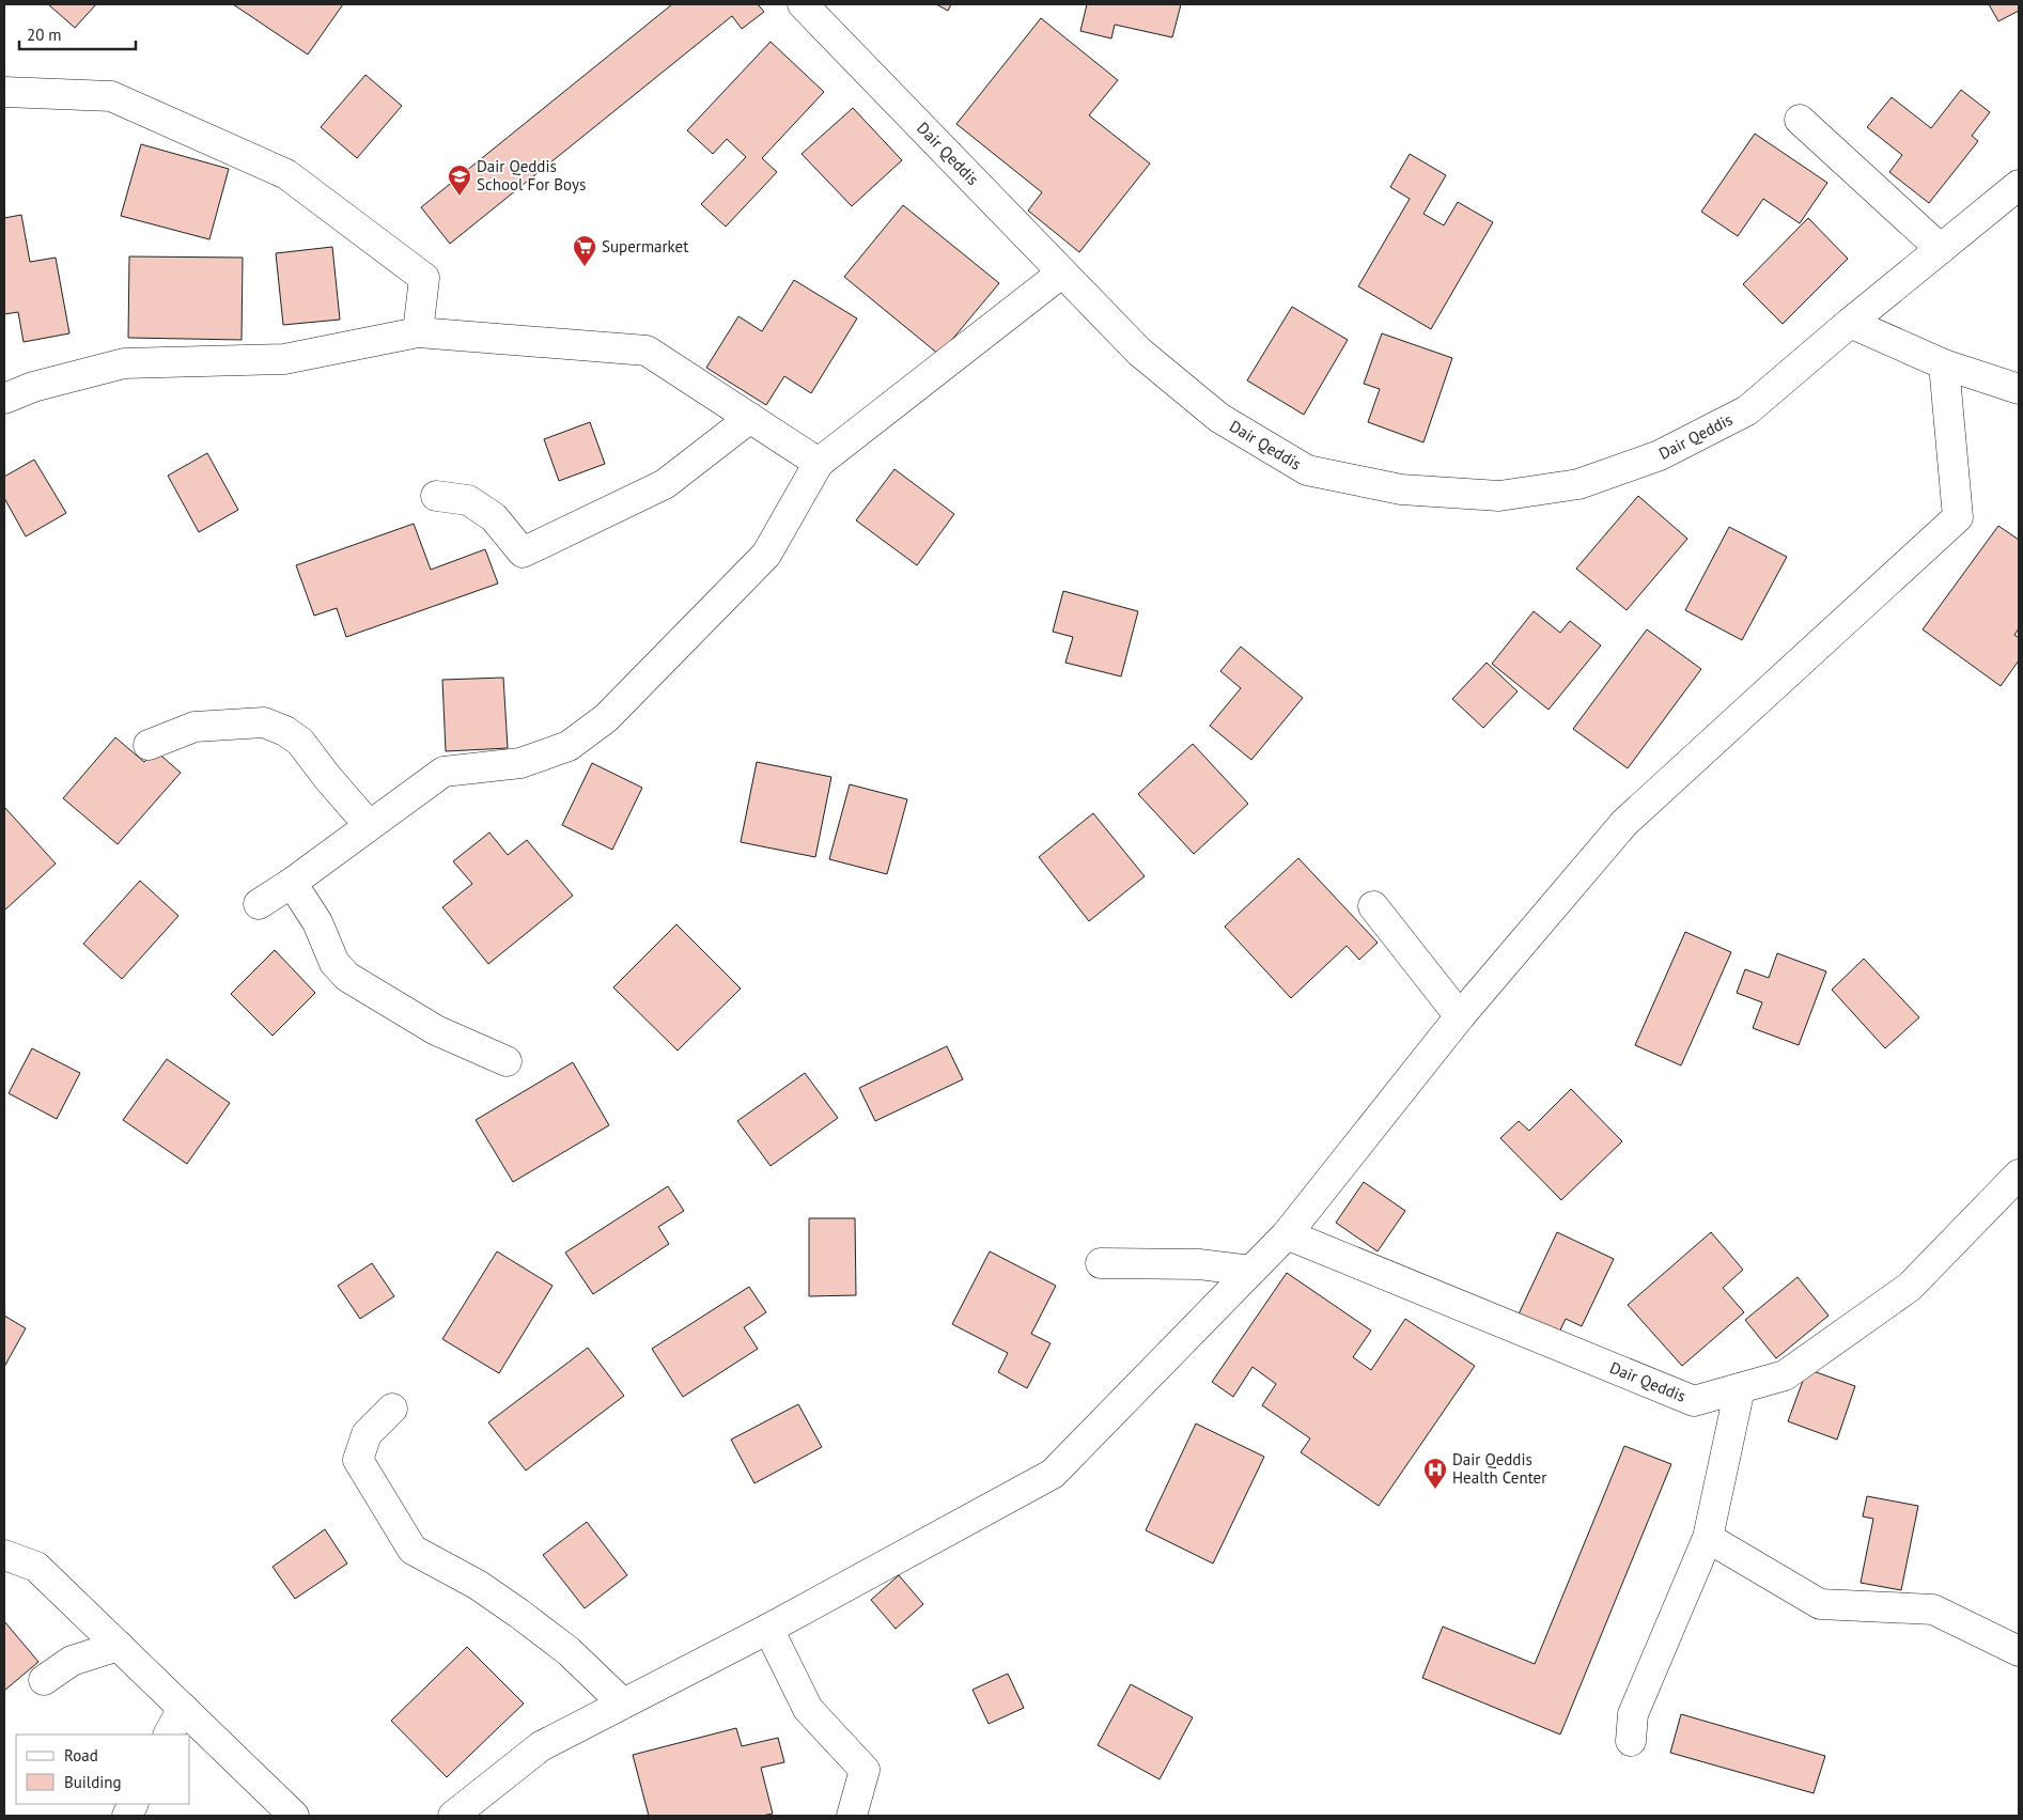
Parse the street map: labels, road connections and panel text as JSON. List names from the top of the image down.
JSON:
{
  "streets": {
    "street": ["Dair Qeddis"]
  },
  "places": {
    "school or university": ["Dair Qeddis School For Boys"],
    "supermarket": ["Supermarket"],
    "hospital": ["Dair Qeddis Health Center"]
  },
  "legend": ["Road", "Building"],
  "scale_bar": "20 m"
}
